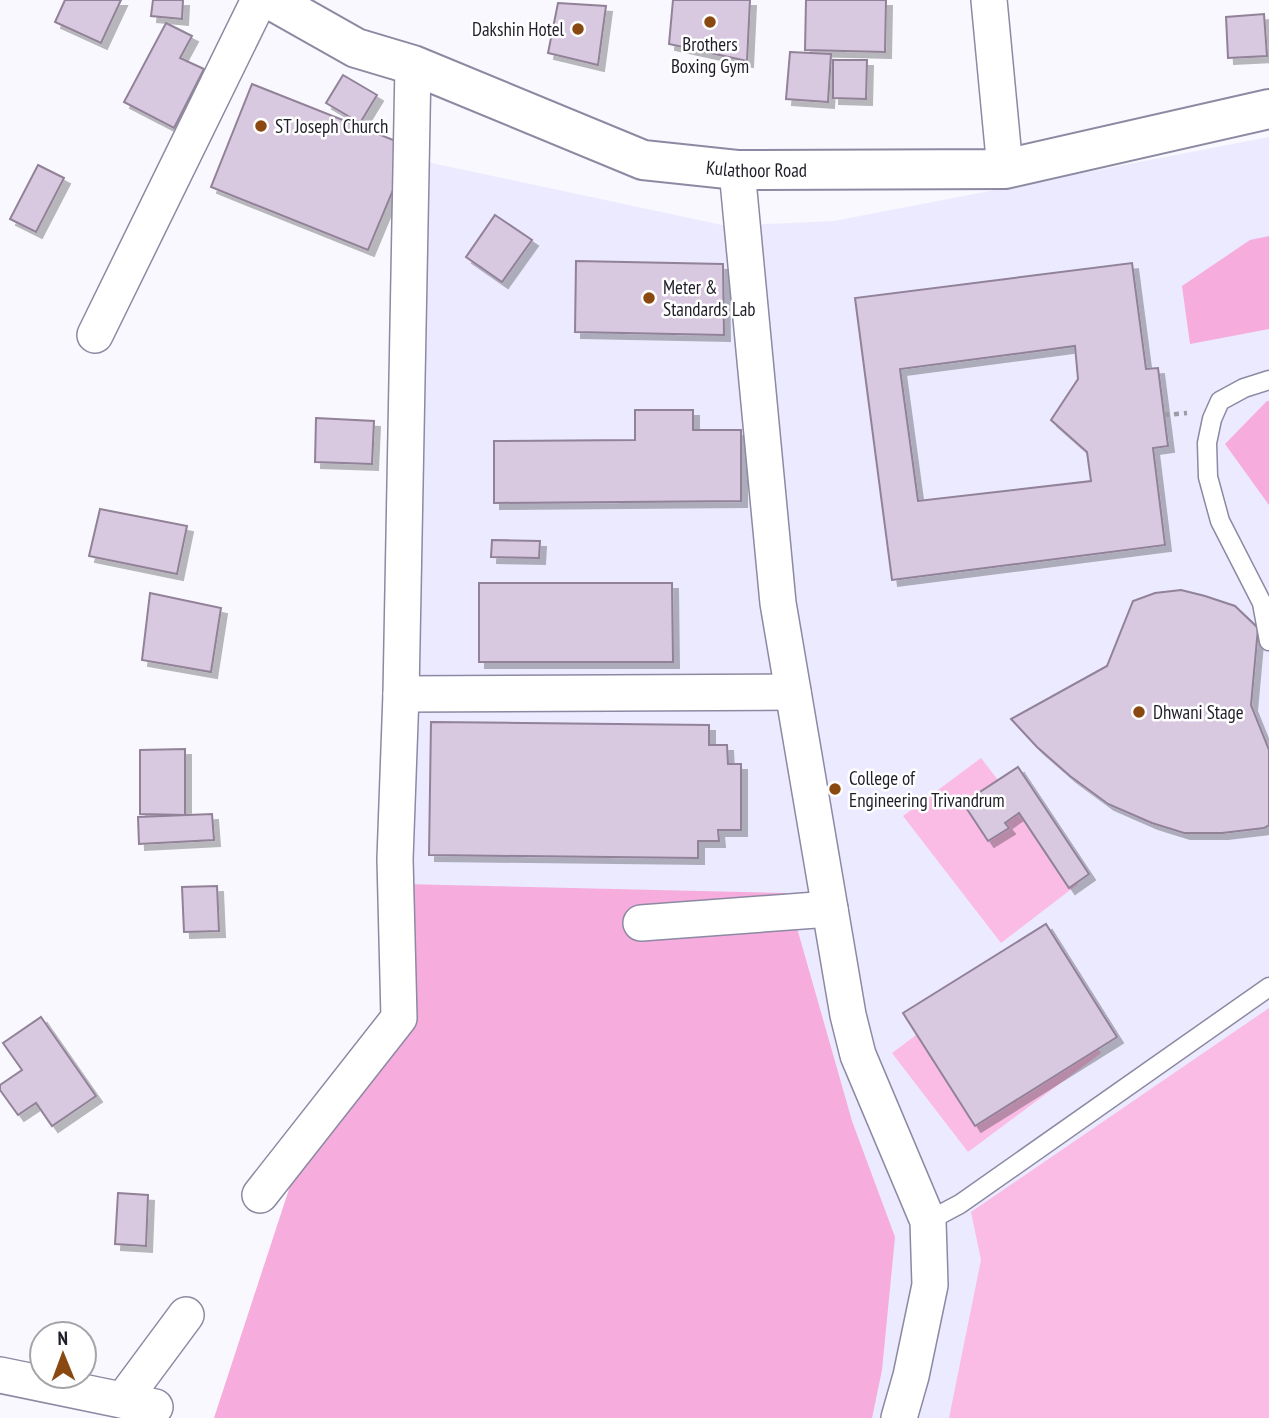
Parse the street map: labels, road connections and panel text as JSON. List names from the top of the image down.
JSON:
{
  "streets": {
    "main road": ["Kulathoor Road"]
  },
  "places": [
    "Brothers Boxing Gym",
    "Dakshin Hotel",
    "ST Joseph Church",
    "Meter & Standards Lab",
    "Dhwani Stage",
    "College of Engineering Trivandrum"
  ],
  "north": "top"
}
